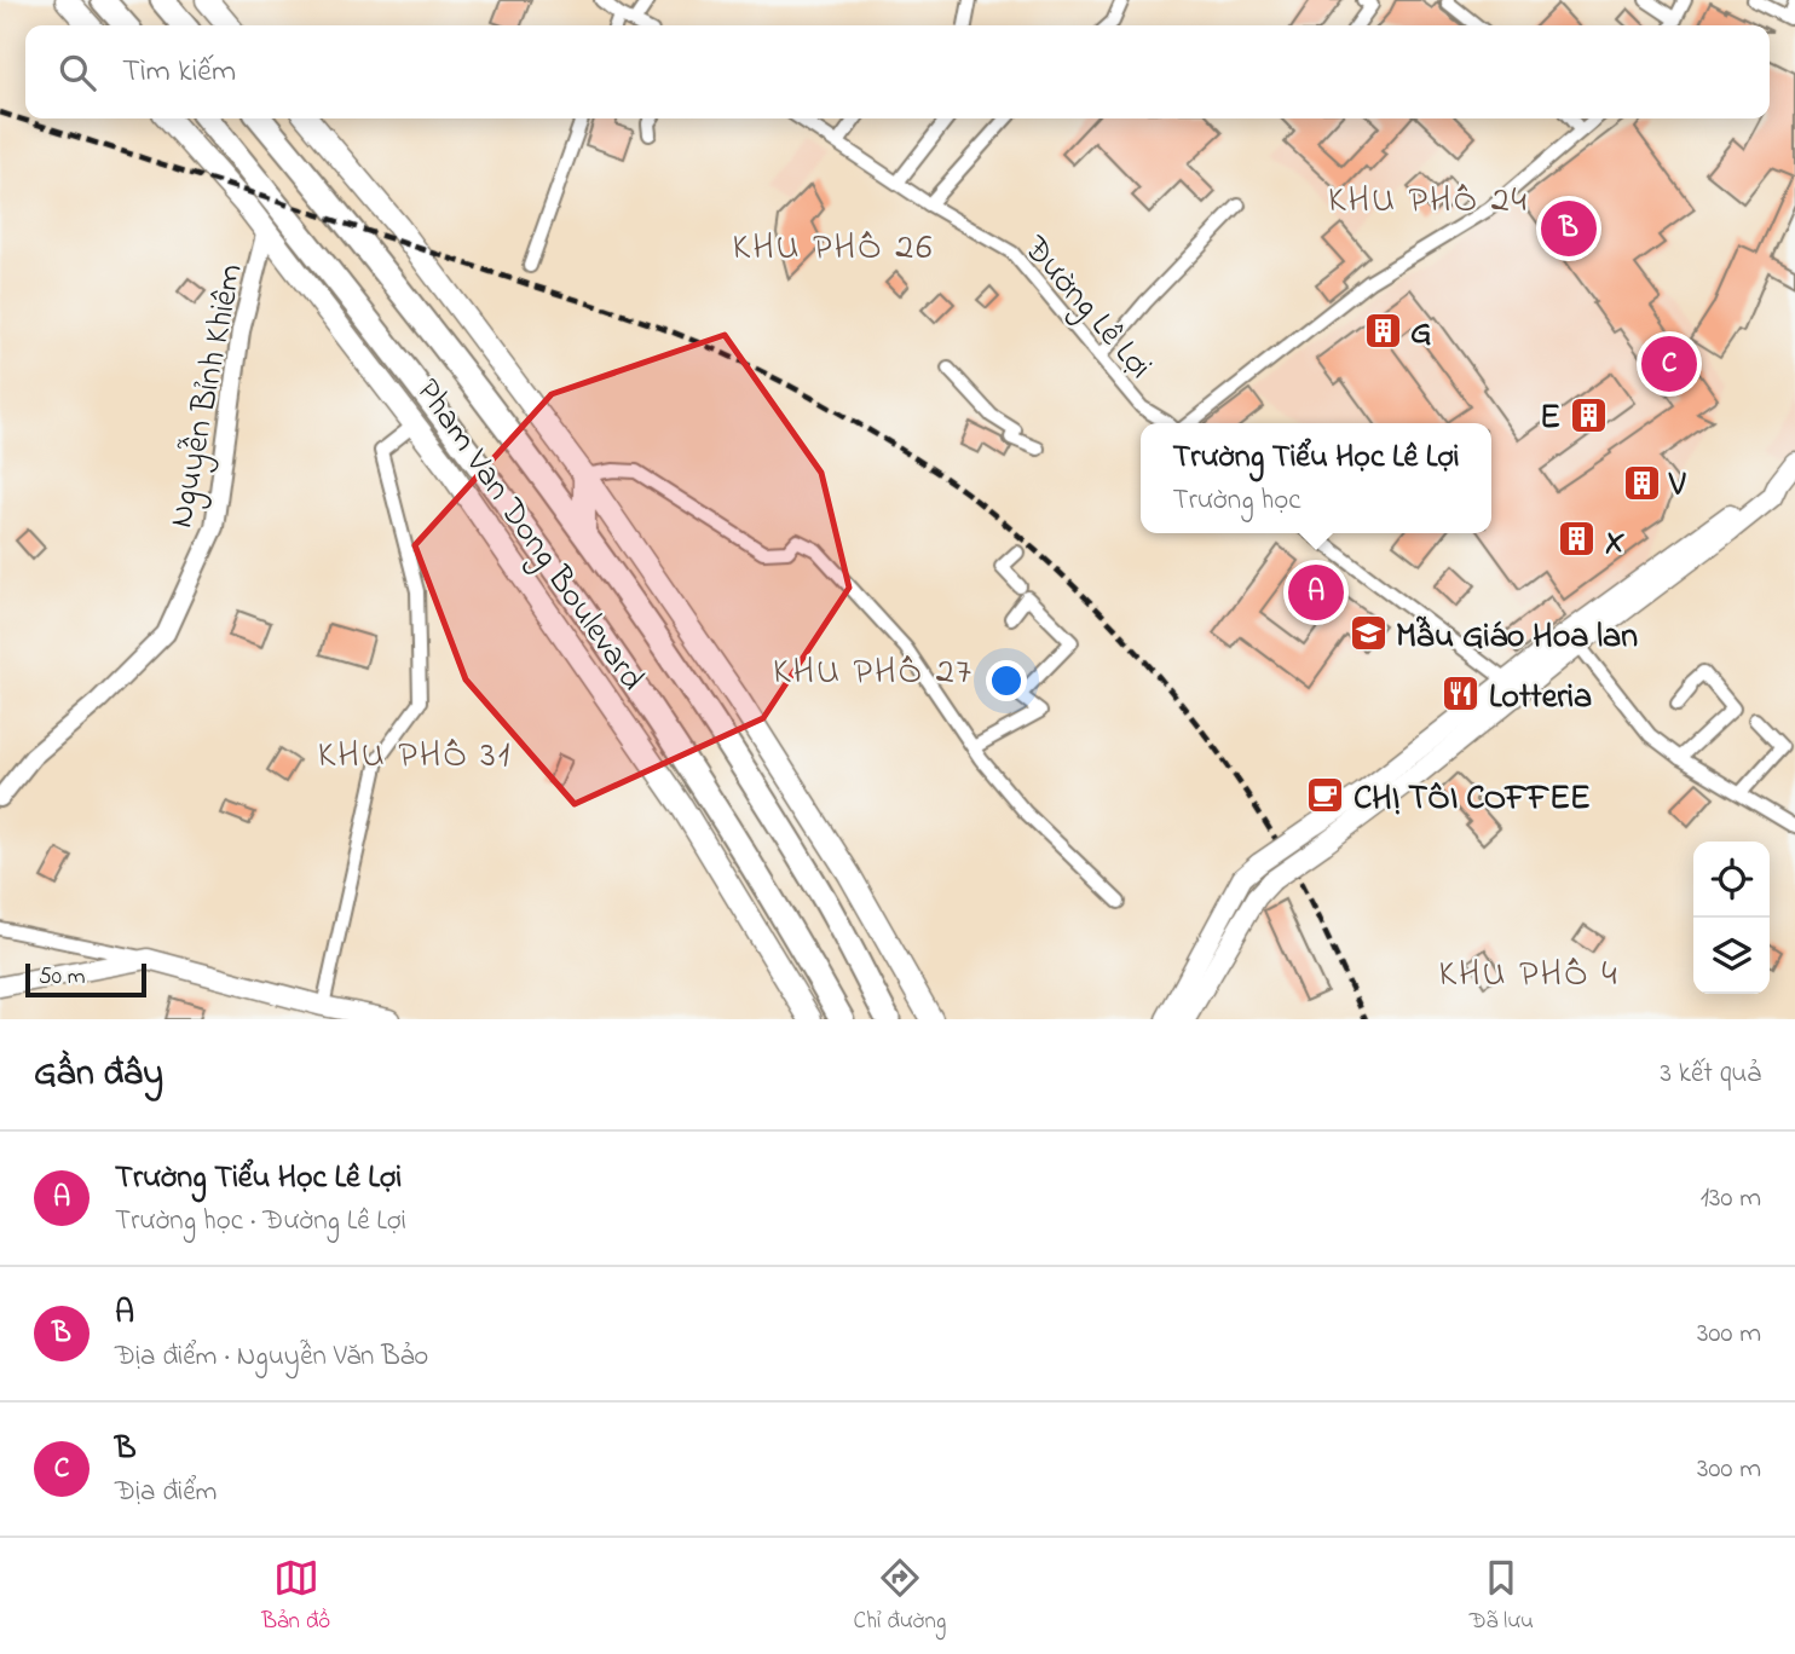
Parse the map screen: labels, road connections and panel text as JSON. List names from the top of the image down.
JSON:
{
  "streets": {
    "highway": ["Pham Van Dong Boulevard"],
    "street": ["Đường Lê Lợi", "Nguyễn Bỉnh Khiêm"]
  },
  "crossings": [
    ["Nguyễn Bỉnh Khiêm", "Pham Van Dong Boulevard"]
  ],
  "districts": [
    "KHU PHỐ 24",
    "KHU PHỐ 26",
    "KHU PHỐ 27",
    "KHU PHỐ 31",
    "KHU PHỐ 4"
  ],
  "places": {
    "building": [
      "G",
      "E",
      "V",
      "X"
    ],
    "school or university": ["Mẫu Giáo Hoa lan"],
    "restaurant": ["Lotteria"],
    "cafe": ["CHỊ TÔI COFFEE"]
  },
  "scale_bar": "50 m",
  "page": {
    "search": "Tìm kiếm",
    "pins": ["B", "C", "A"],
    "popup": ["Trường Tiểu Học Lê Lợi", "Trường học"],
    "scale": "50 m",
    "heading": ["Gần đây", "3 kết quả"],
    "list": [
      {
        "mark": "A",
        "name": "Trường Tiểu Học Lê Lợi",
        "note": "Trường học · Đường Lê Lợi",
        "value": "130 m"
      },
      {
        "mark": "B",
        "name": "A",
        "note": "Địa điểm · Nguyễn Văn Bảo",
        "value": "300 m"
      },
      {
        "mark": "C",
        "name": "B",
        "note": "Địa điểm",
        "value": "300 m"
      }
    ],
    "nav": ["Bản đồ", "Chỉ đường", "Đã lưu"]
  }
}
